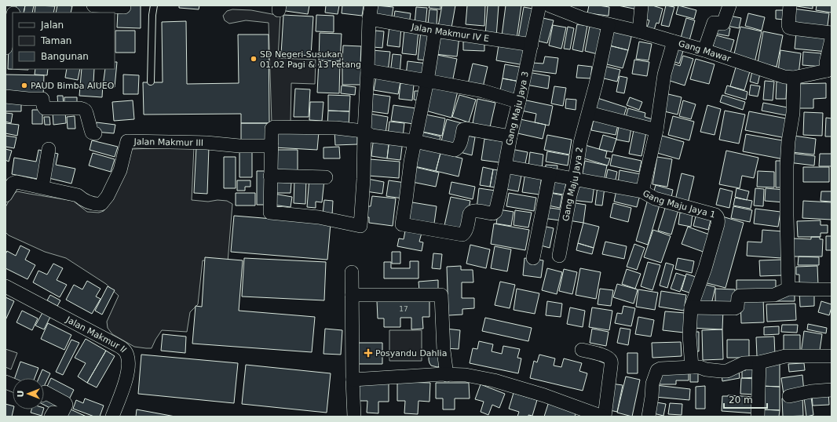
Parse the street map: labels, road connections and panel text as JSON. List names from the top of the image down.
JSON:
{
  "streets": {
    "street": [
      "Jalan Makmur IV E",
      "Gang Mawar",
      "Gang Maju Jaya 3",
      "Jalan Makmur III",
      "Gang Maju Jaya 2",
      "Gang Maju Jaya 1",
      "Jalan Makmur II"
    ]
  },
  "crossings": [
    ["Jalan Makmur IV E", "Gang Maju Jaya 3"],
    ["Gang Mawar", "Gang Maju Jaya 2"],
    ["Gang Mawar", "Gang Maju Jaya 1"]
  ],
  "places": {
    "other": ["SD Negeri Susukan 01,02 Pagi & 13 Petang", "PAUD Bimba AIUEO"],
    "health": ["Posyandu Dahlia"]
  },
  "house_numbers": ["17"],
  "legend": ["Jalan", "Taman", "Bangunan"],
  "scale_bar": "20 m",
  "north": "left"
}
